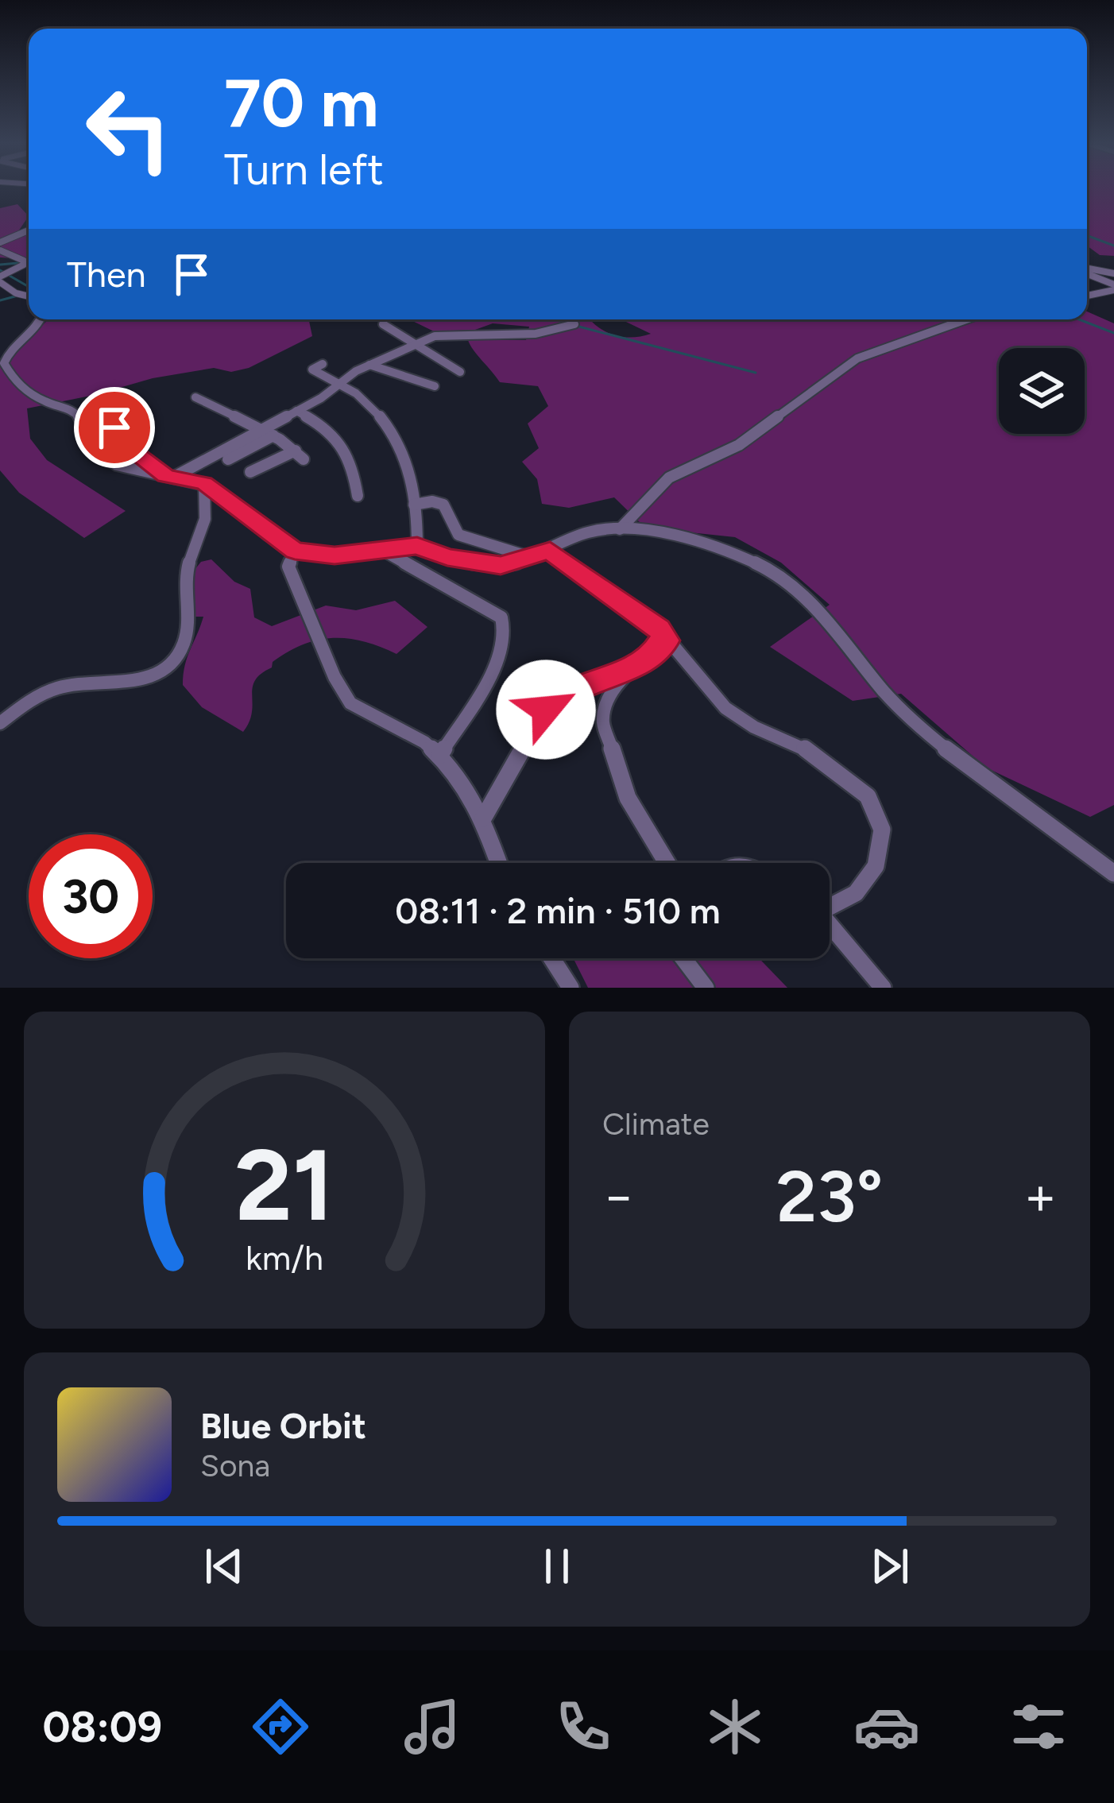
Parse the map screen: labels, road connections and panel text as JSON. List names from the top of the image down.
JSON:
{
  "page": {
    "turn": ["70 m", "Turn left"],
    "then": "Then",
    "limit": "30",
    "trip": "08:11 · 2 min · 510 m",
    "tile": "Climate",
    "heat": ["−", "23°", "+"],
    "song": ["Blue Orbit", "Sona"],
    "tabs": "08:09",
    "gauge": ["21", "km/h"]
  }
}
